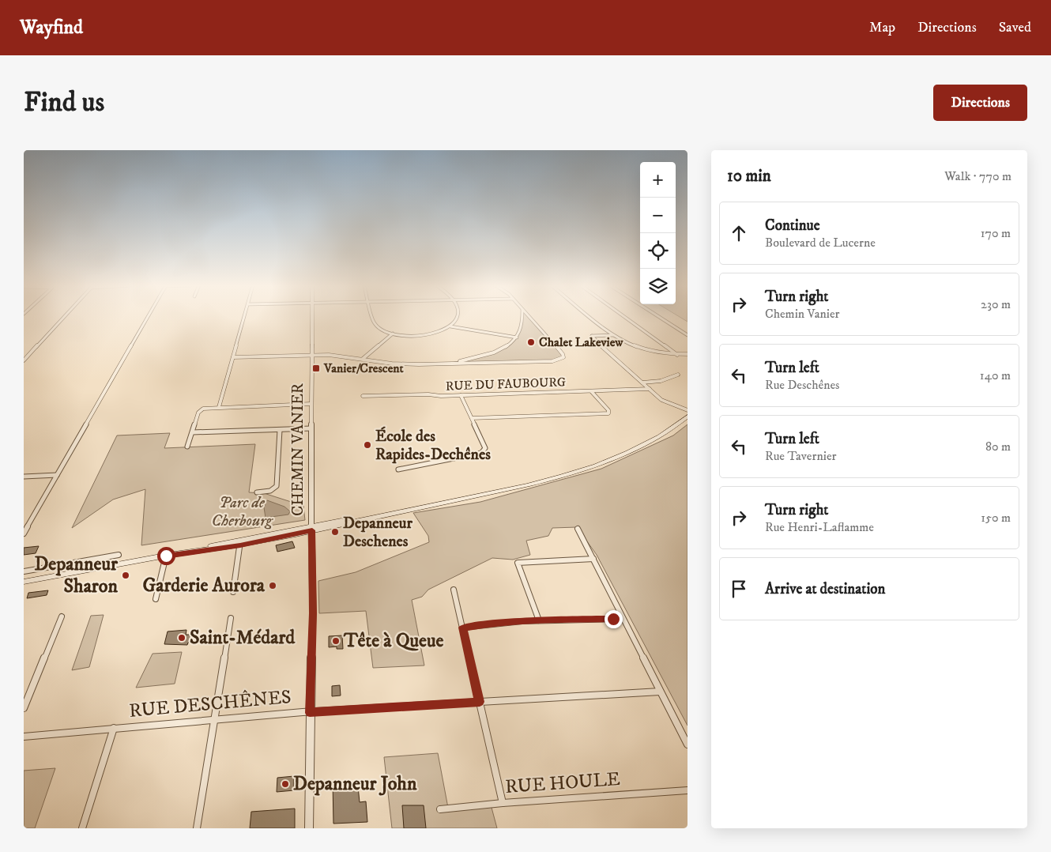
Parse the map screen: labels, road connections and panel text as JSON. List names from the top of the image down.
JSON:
{
  "streets": {
    "street": [
      "RUE DU FAUBOURG",
      "CHEMIN VANIER",
      "RUE DESCHÊNES",
      "RUE HOULE"
    ]
  },
  "crossings": [
    ["CHEMIN VANIER", "RUE DESCHÊNES"]
  ],
  "parks": ["Parc de Cherbourg"],
  "places": {
    "other": [
      "Chalet Lakeview",
      "École des Rapides-Dechênes",
      "Depanneur Deschenes",
      "Depanneur Sharon",
      "Garderie Aurora",
      "Saint-Médard",
      "Tête à Queue",
      "Depanneur John"
    ],
    "transit": ["Vanier/Crescent"]
  },
  "page": {
    "header": "Wayfind",
    "nav": ["Map", "Directions", "Saved"],
    "buttons": "Directions",
    "title": "Find us",
    "heading": ["10 min", "Walk · 770 m"],
    "map_buttons": ["+", "−"],
    "list": [
      ["Continue", "Boulevard de Lucerne", "170 m"],
      ["Turn right", "Chemin Vanier", "230 m"],
      ["Turn left", "Rue Deschênes", "140 m"],
      ["Turn left", "Rue Tavernier", "80 m"],
      ["Turn right", "Rue Henri-Laflamme", "150 m"],
      "Arrive at destination"
    ]
  }
}
